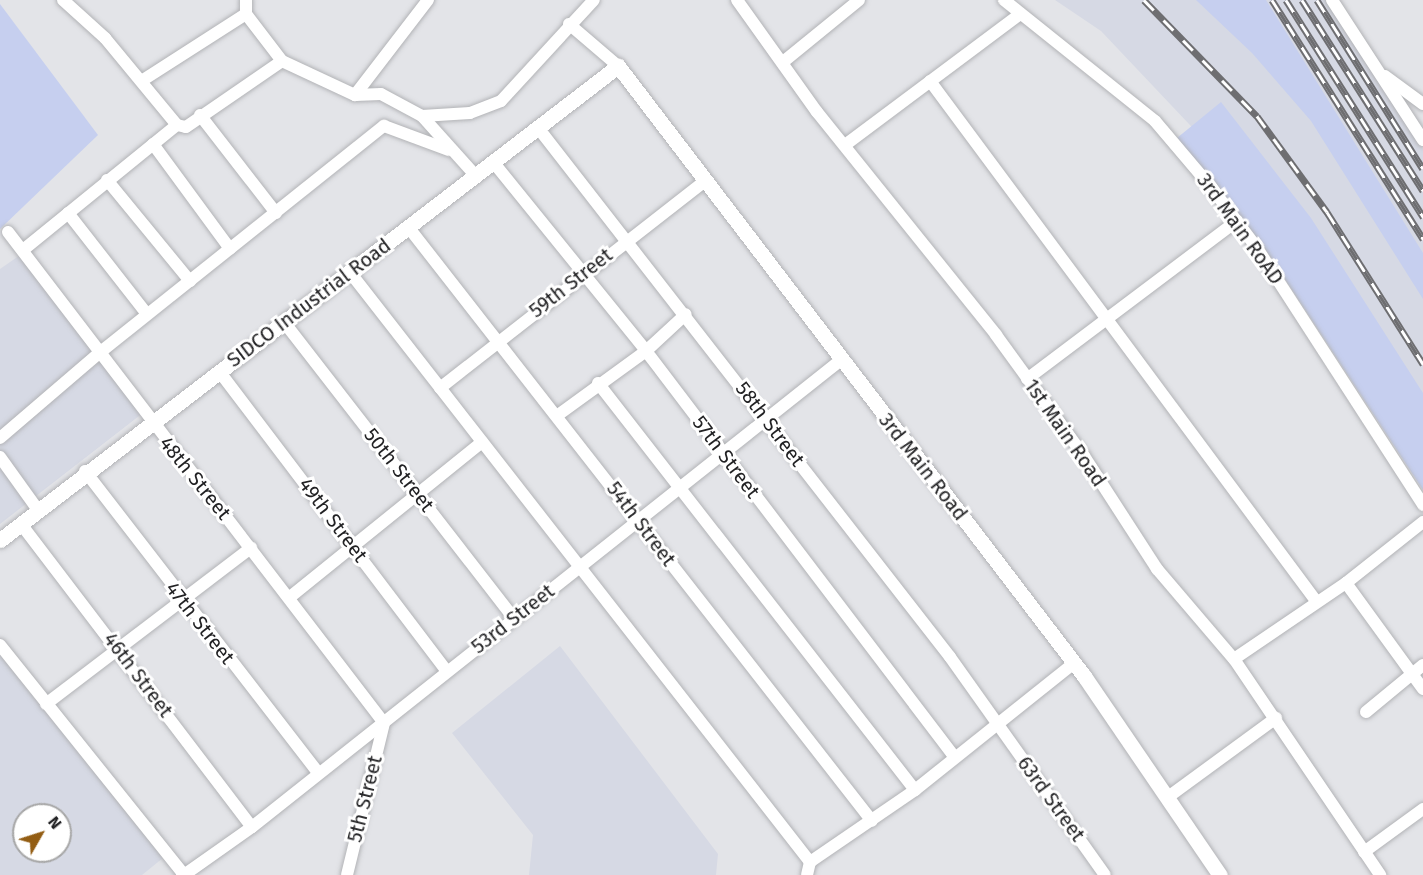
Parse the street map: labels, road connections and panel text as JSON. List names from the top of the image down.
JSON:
{
  "streets": {
    "street": [
      "3rd Main RoAD",
      "59th Street",
      "SIDCO Industrial Road",
      "58th Street",
      "1st Main Road",
      "57th Street",
      "3rd Main Road",
      "50th Street",
      "48th Street",
      "49th Street",
      "54th Street",
      "53rd Street",
      "47th Street",
      "46th Street",
      "5th Street",
      "63rd Street"
    ]
  },
  "crossings": [
    ["59th Street", "58th Street"],
    ["59th Street", "57th Street"],
    ["59th Street", "3rd Main Road"],
    ["59th Street", "54th Street"],
    ["SIDCO Industrial Road", "58th Street"],
    ["SIDCO Industrial Road", "57th Street"],
    ["SIDCO Industrial Road", "3rd Main Road"],
    ["SIDCO Industrial Road", "50th Street"],
    ["SIDCO Industrial Road", "48th Street"],
    ["SIDCO Industrial Road", "49th Street"],
    ["SIDCO Industrial Road", "54th Street"],
    ["SIDCO Industrial Road", "47th Street"],
    ["SIDCO Industrial Road", "46th Street"],
    ["58th Street", "53rd Street"],
    ["58th Street", "63rd Street"],
    ["57th Street", "53rd Street"],
    ["3rd Main Road", "53rd Street"],
    ["50th Street", "53rd Street"],
    ["48th Street", "53rd Street"],
    ["48th Street", "5th Street"],
    ["49th Street", "53rd Street"],
    ["54th Street", "53rd Street"],
    ["53rd Street", "47th Street"],
    ["53rd Street", "46th Street"],
    ["53rd Street", "5th Street"]
  ],
  "north": "top right"
}
